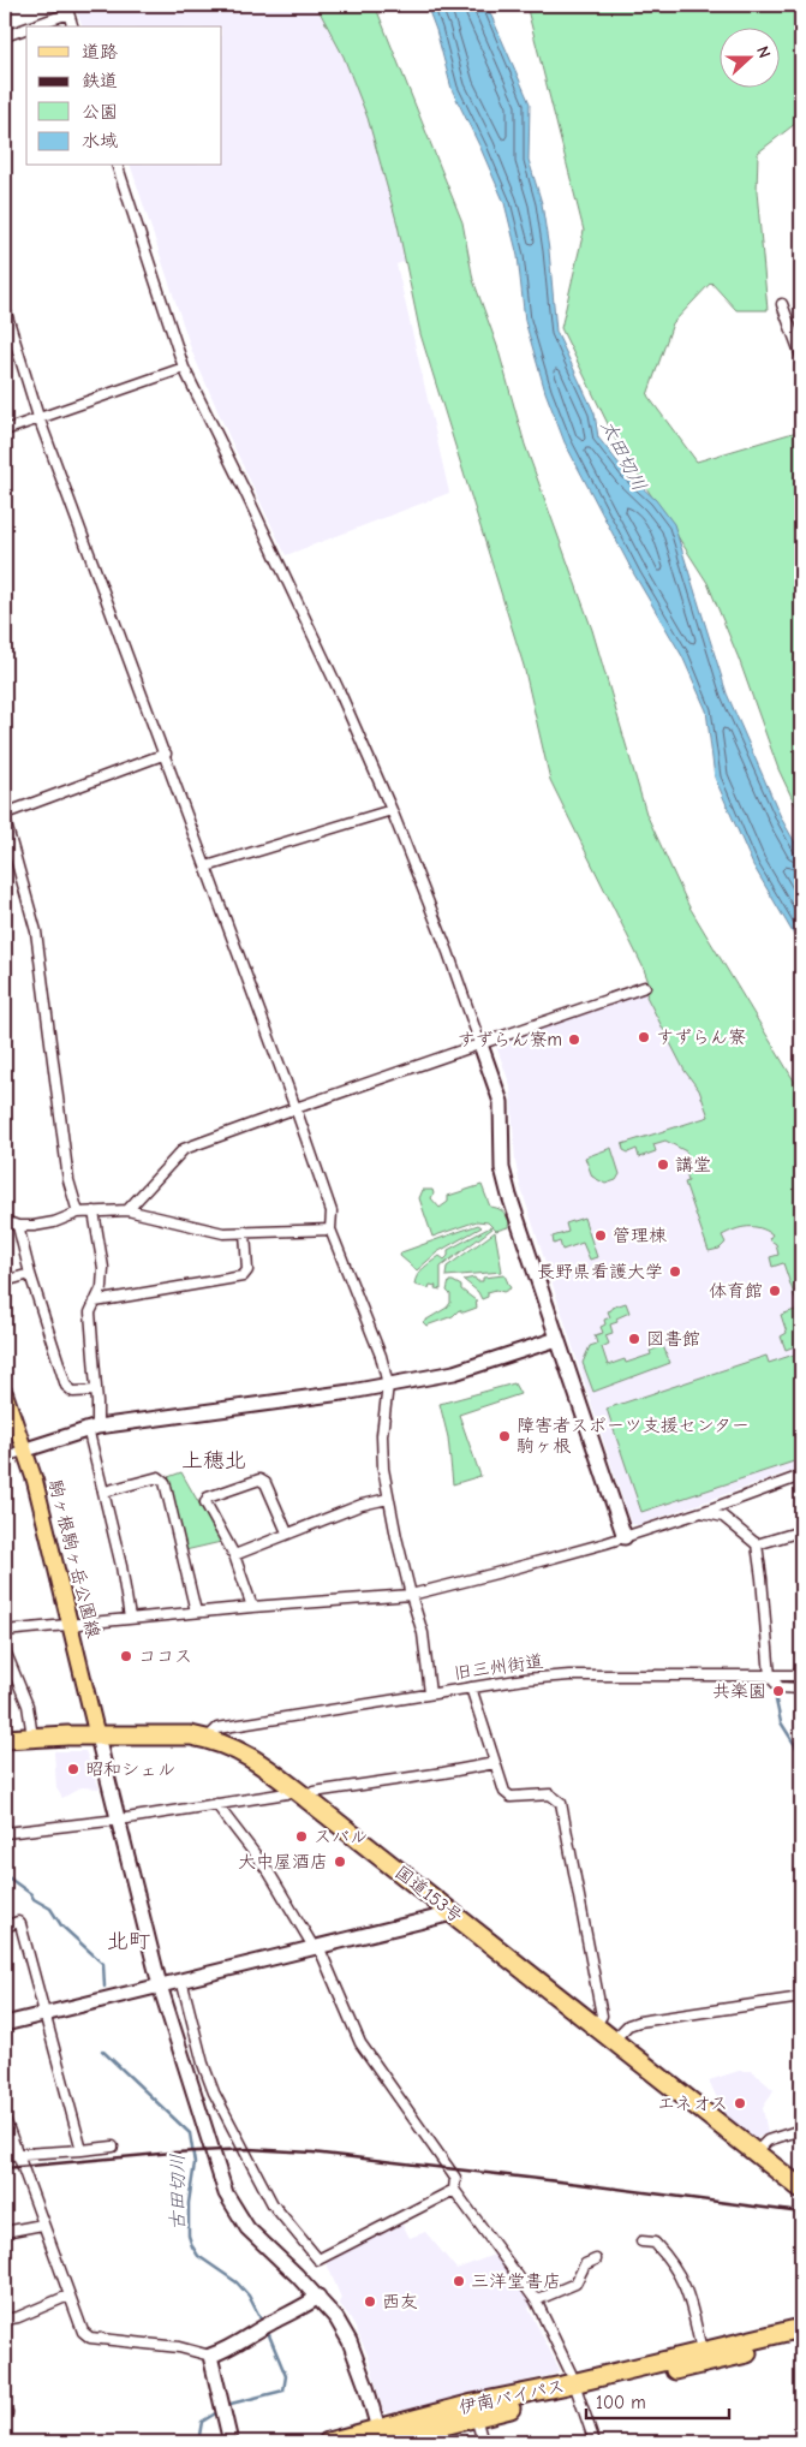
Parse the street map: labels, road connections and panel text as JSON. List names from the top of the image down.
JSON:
{
  "streets": {
    "highway": ["国道153号", "伊南バイパス"],
    "main road": ["駒ヶ根駒ヶ岳公園線"],
    "street": ["旧三州街道"]
  },
  "crossings": [
    ["駒ヶ根駒ヶ岳公園線", "国道153号"],
    ["旧三州街道", "国道153号"]
  ],
  "districts": ["上穂北", "北町"],
  "water": ["太田切川", "古田切川"],
  "places": [
    "すずらん寮",
    "すずらん寮m",
    "講堂",
    "管理棟",
    "長野県看護大学",
    "体育館",
    "図書館",
    "障害者スポーツ支援センター 駒ヶ根",
    "ココス",
    "共楽園",
    "昭和シェル",
    "スバル",
    "大中屋酒店",
    "エネオス",
    "三洋堂書店",
    "西友"
  ],
  "legend": [
    "道路",
    "鉄道",
    "公園",
    "水域"
  ],
  "scale_bar": "100 m",
  "north": "right"
}
